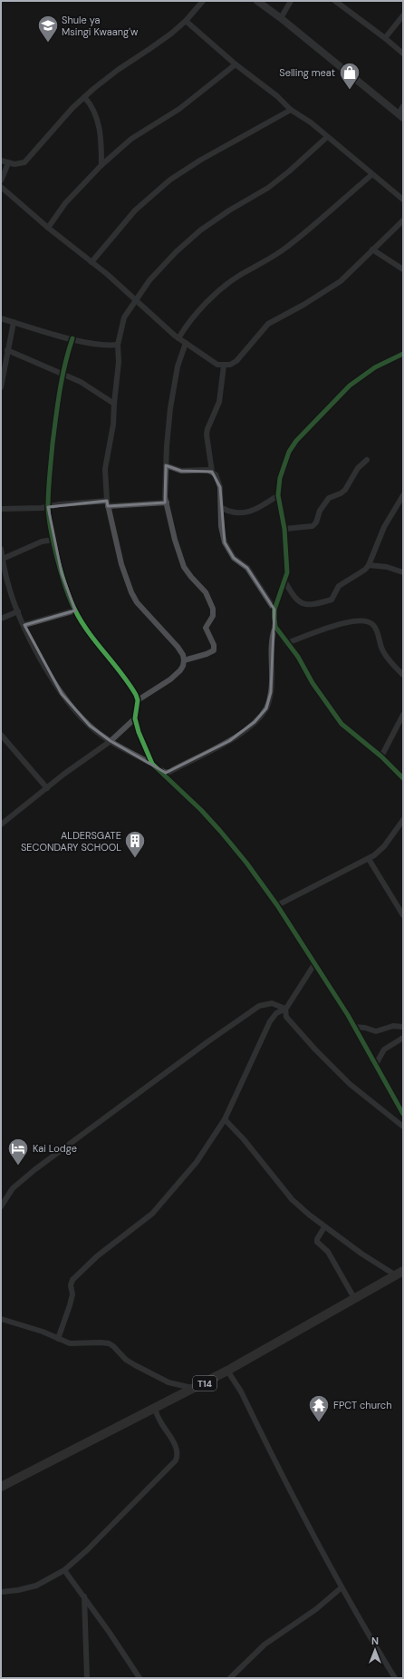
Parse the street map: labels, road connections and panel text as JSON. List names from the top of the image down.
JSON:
{
  "streets": {
    "highway": ["T14"]
  },
  "places": {
    "school or university": ["Shule ya Msingi Kwaang'w"],
    "shop": ["Selling meat"],
    "building": ["ALDERSGATE SECONDARY SCHOOL"],
    "hotel": ["Kai Lodge"],
    "temple": ["FPCT church"]
  },
  "north": "top"
}
